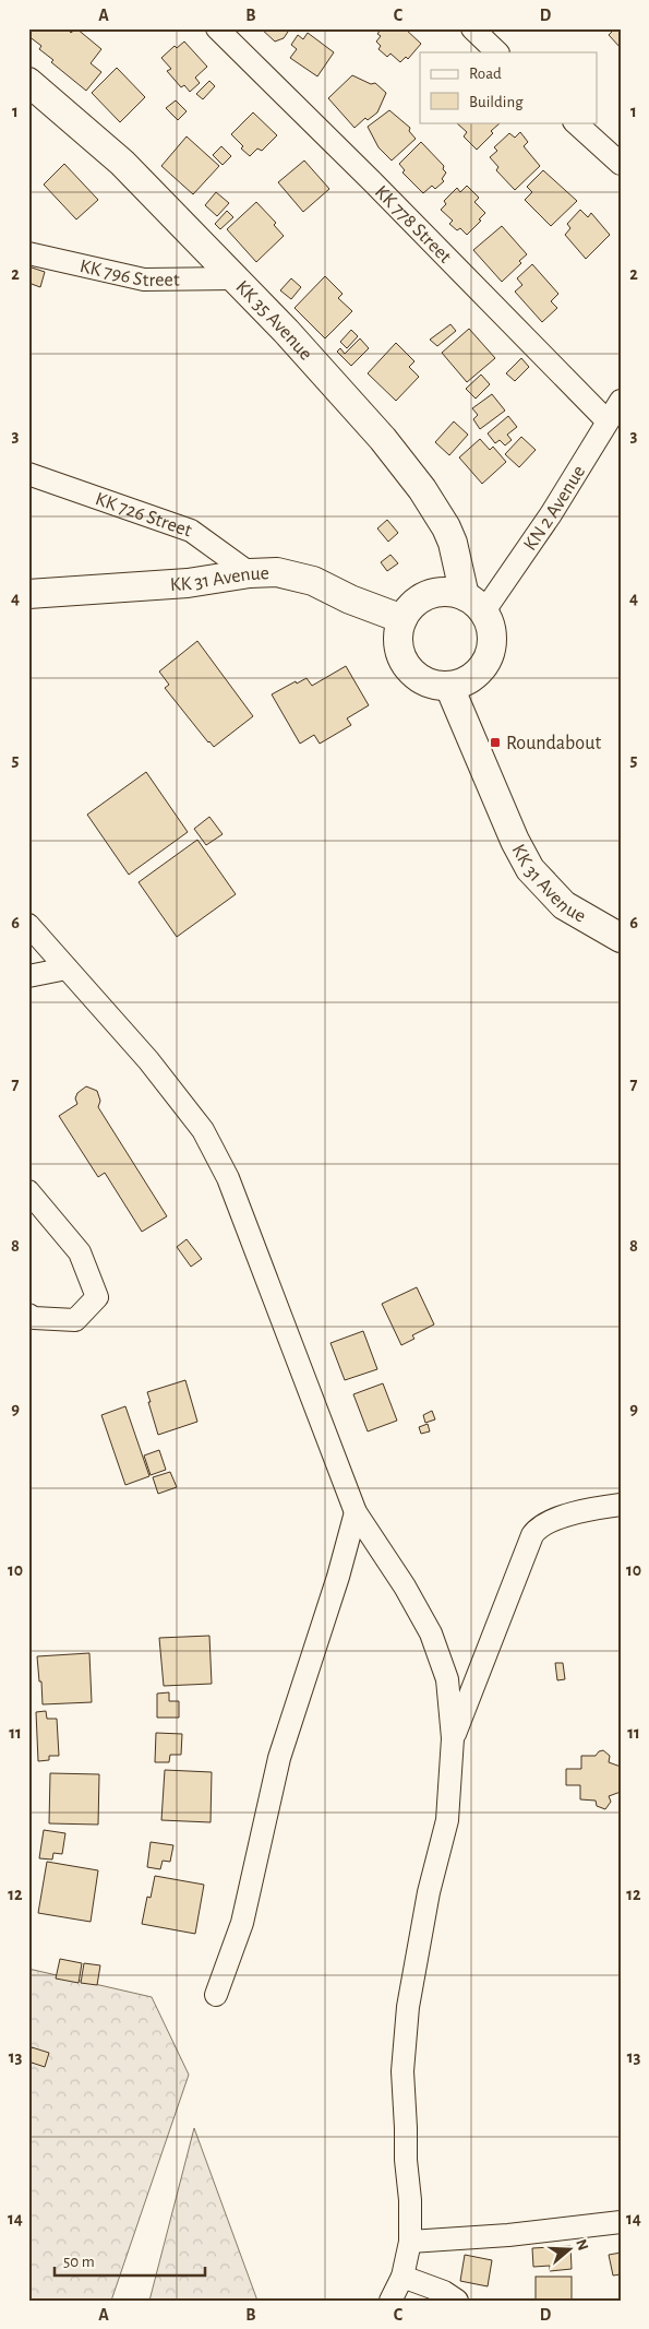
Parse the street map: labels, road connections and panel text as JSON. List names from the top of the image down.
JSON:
{
  "streets": {
    "main road": ["KK 35 Avenue", "KK 31 Avenue"],
    "street": [
      "KK 778 Street",
      "KK 796 Street",
      "KN 2 Avenue",
      "KK 726 Street"
    ]
  },
  "crossings": [
    ["KK 778 Street", "KN 2 Avenue"],
    ["KK 796 Street", "KK 35 Avenue"],
    ["KK 35 Avenue", "KN 2 Avenue"],
    ["KK 35 Avenue", "KK 31 Avenue"],
    ["KN 2 Avenue", "KK 31 Avenue"],
    ["KK 726 Street", "KK 31 Avenue"]
  ],
  "places": {
    "transit": ["Roundabout"]
  },
  "legend": ["Road", "Building"],
  "scale_bar": "50 m",
  "north": "right",
  "grid": {
    "columns": [
      "A",
      "B",
      "C",
      "D"
    ],
    "rows": [
      "1",
      "2",
      "3",
      "4",
      "5",
      "6",
      "7",
      "8",
      "9",
      "10",
      "11",
      "12",
      "13",
      "14"
    ]
  }
}
